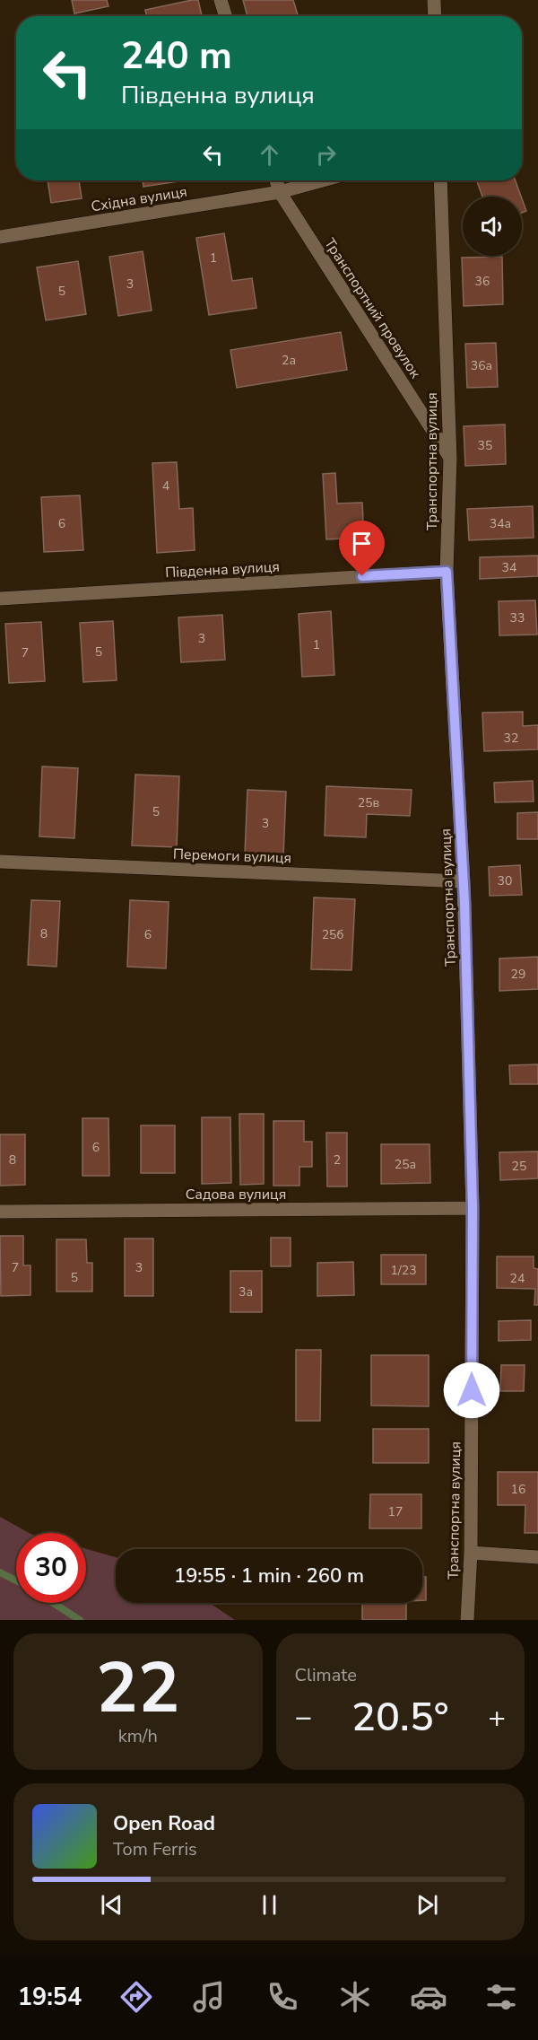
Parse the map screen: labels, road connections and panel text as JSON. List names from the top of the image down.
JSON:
{
  "streets": {
    "street": [
      "Східна вулиця",
      "Транспортний провулок",
      "Транспортна вулиця",
      "Південна вулиця",
      "Перемоги вулиця",
      "Садова вулиця"
    ]
  },
  "crossings": [
    ["Східна вулиця", "Транспортний провулок"],
    ["Транспортний провулок", "Транспортна вулиця"],
    ["Транспортна вулиця", "Південна вулиця"],
    ["Транспортна вулиця", "Перемоги вулиця"],
    ["Транспортна вулиця", "Садова вулиця"]
  ],
  "house_numbers": [
    "1",
    "36",
    "3",
    "5",
    "2а",
    "36а",
    "35",
    "4",
    "6",
    "34а",
    "34",
    "33",
    "3",
    "1",
    "5",
    "7",
    "32",
    "25в",
    "5",
    "3",
    "30",
    "8",
    "6",
    "25б",
    "29",
    "6",
    "8",
    "2",
    "25а",
    "25",
    "7",
    "3",
    "1/23",
    "5",
    "24",
    "3а",
    "16",
    "17"
  ],
  "page": {
    "turn": ["240 m", "Південна вулиця"],
    "limit": "30",
    "trip": "19:55 · 1 min · 260 m",
    "tile": [
      ["22", "km/h"],
      "Climate"
    ],
    "heat": ["−", "20.5°", "+"],
    "song": ["Open Road", "Tom Ferris"],
    "tabs": "19:54"
  }
}
